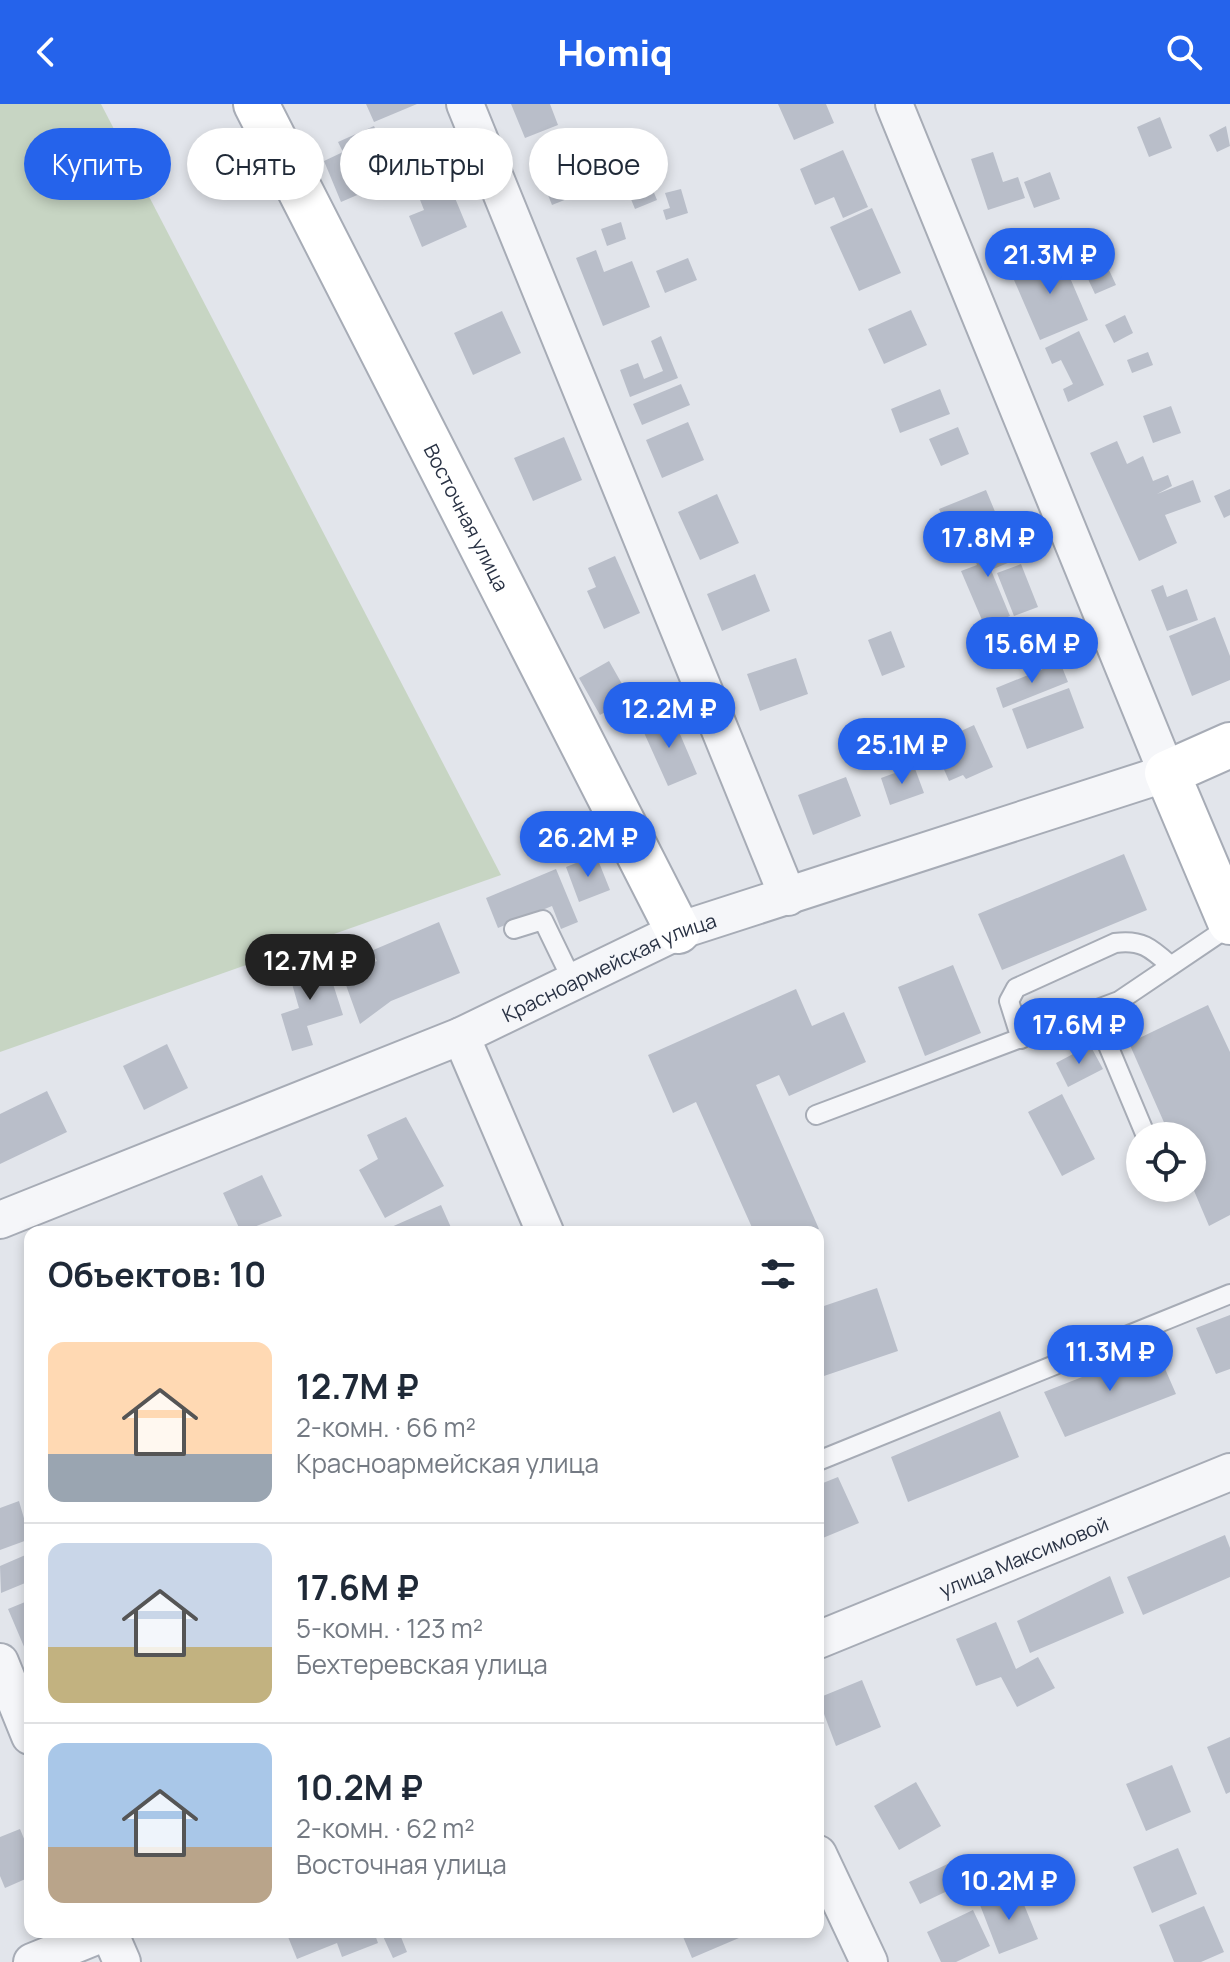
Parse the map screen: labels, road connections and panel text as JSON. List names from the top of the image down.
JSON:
{
  "streets": {
    "street": ["Восточная улица", "Красноармейская улица", "улица Максимовой"]
  },
  "crossings": [
    ["Восточная улица", "Красноармейская улица"]
  ],
  "page": {
    "header": "Homiq",
    "chip": [
      "Купить",
      "Снять",
      "Фильтры",
      "Новое"
    ],
    "price": [
      "21.3M ₽",
      "17.8M ₽",
      "15.6M ₽",
      "12.2M ₽",
      "25.1M ₽",
      "26.2M ₽",
      "12.7M ₽",
      "17.6M ₽",
      "11.3M ₽",
      "10.2M ₽"
    ],
    "heading": "Объектов: 10",
    "list": [
      {
        "name": "12.7M ₽",
        "note": "2-комн. · 66 m² · Красноармейская улица"
      },
      {
        "name": "17.6M ₽",
        "note": "5-комн. · 123 m² · Бехтеревская улица"
      },
      {
        "name": "10.2M ₽",
        "note": "2-комн. · 62 m² · Восточная улица"
      }
    ]
  }
}
